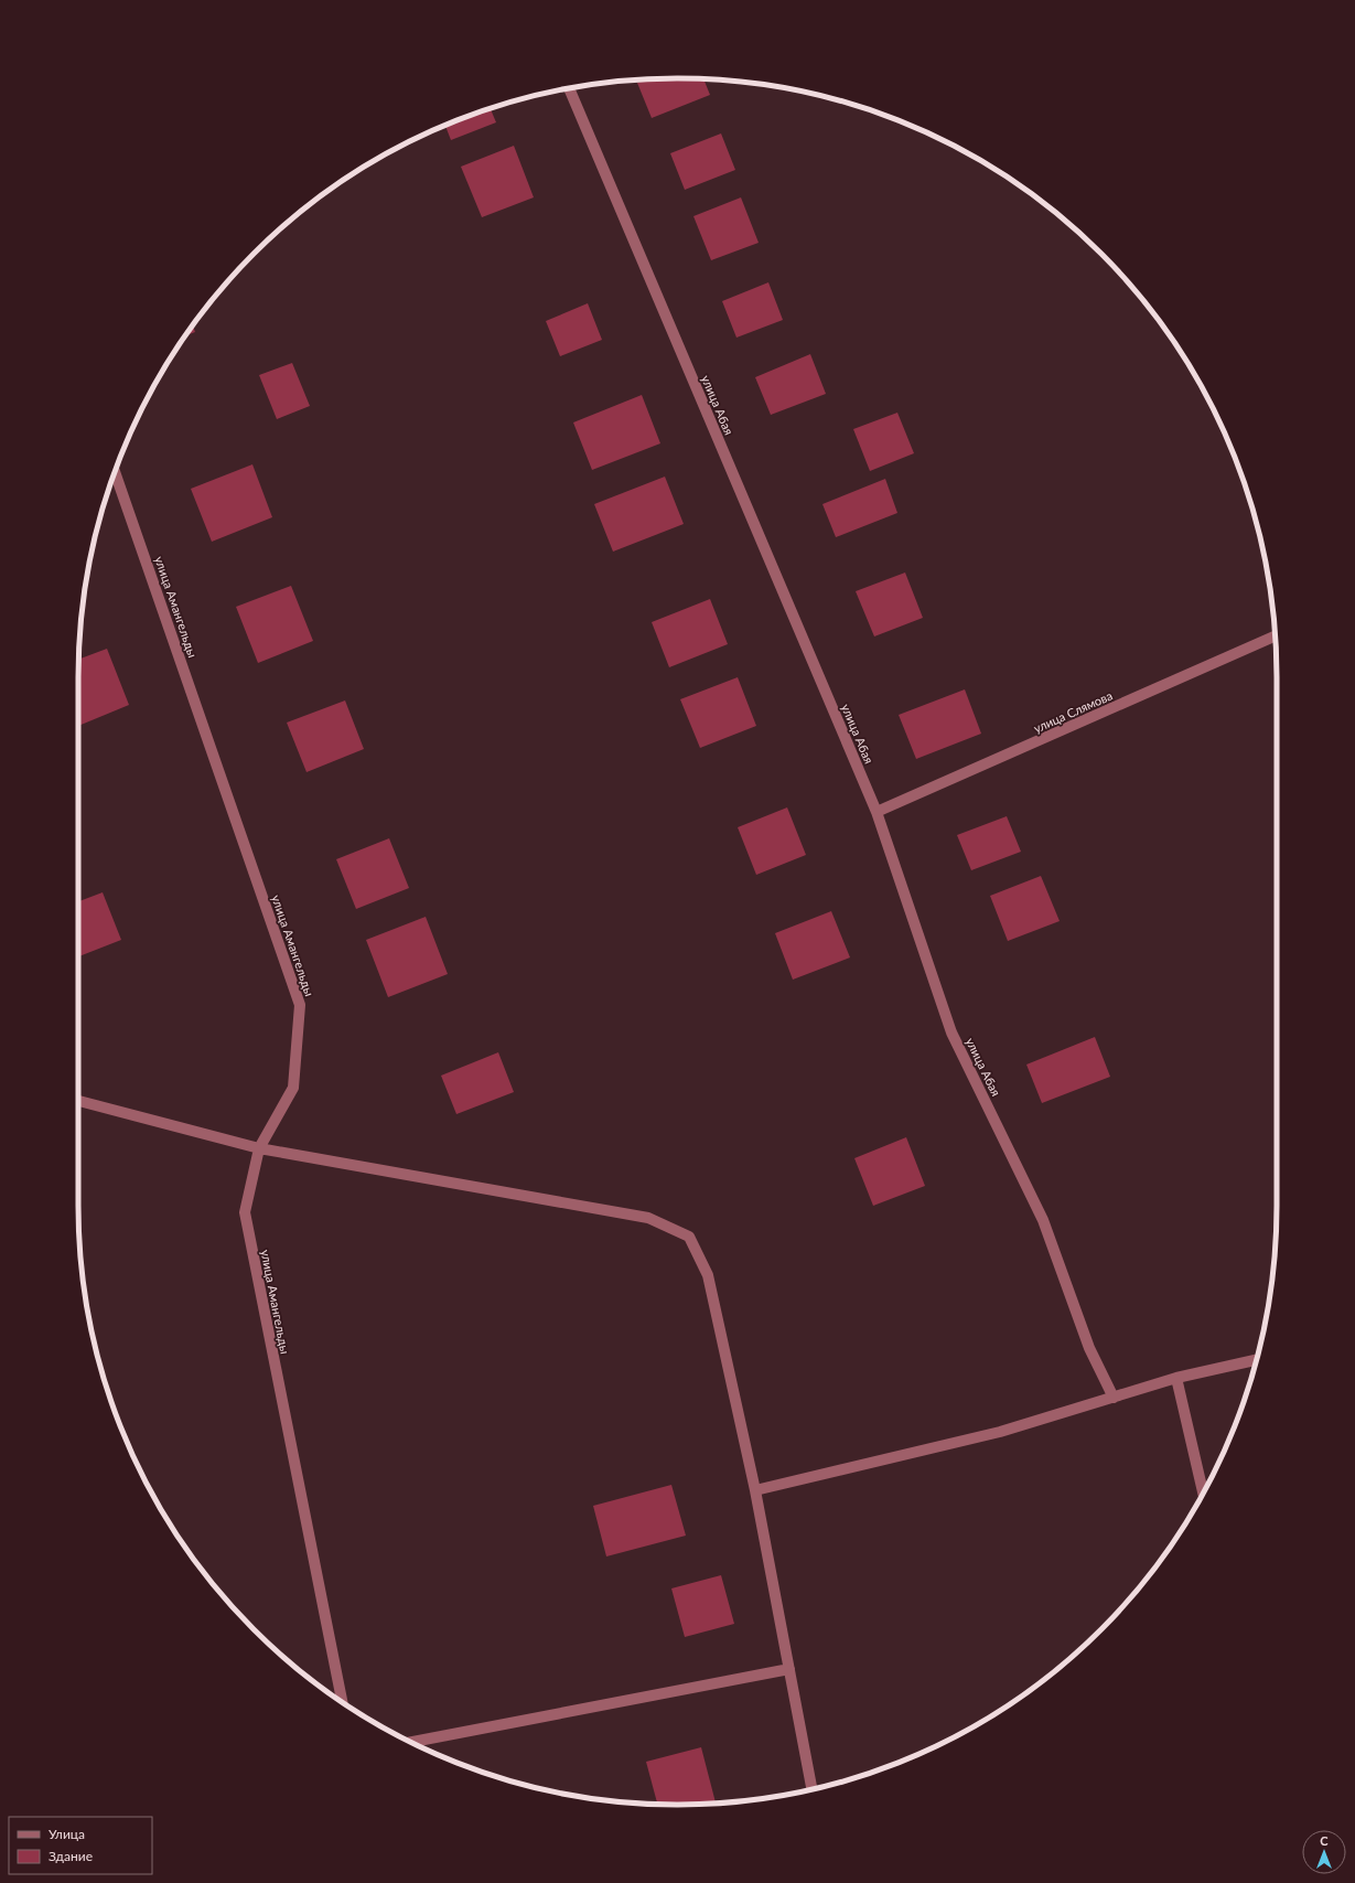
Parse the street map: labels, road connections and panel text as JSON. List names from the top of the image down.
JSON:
{
  "streets": {
    "street": ["улица Абая", "улица Амангельды", "улица Слямова"]
  },
  "crossings": [
    ["улица Абая", "улица Слямова"]
  ],
  "legend": ["Улица", "Здание"],
  "north": "top"
}
